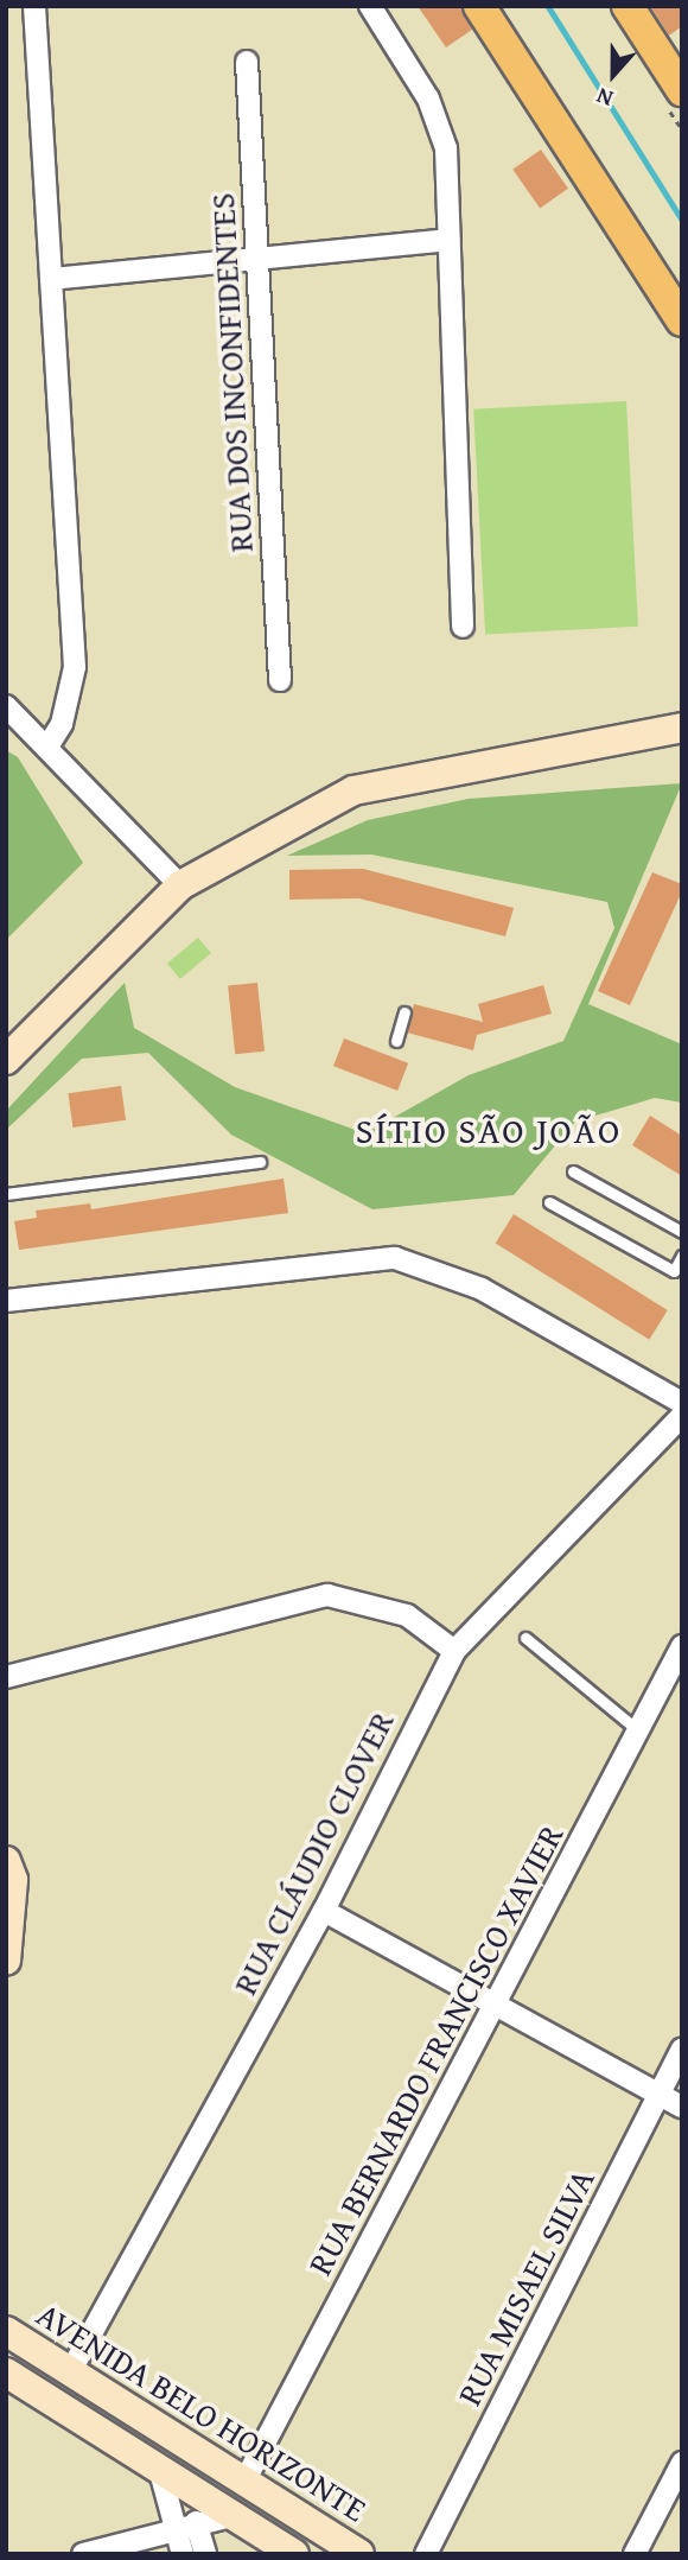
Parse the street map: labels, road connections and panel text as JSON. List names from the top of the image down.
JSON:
{
  "streets": {
    "main road": ["AVENIDA BELO HORIZONTE"],
    "street": [
      "RUA DOS INCONFIDENTES",
      "RUA CLÁUDIO CLOVER",
      "RUA BERNARDO FRANCISCO XAVIER",
      "RUA MISAEL SILVA"
    ]
  },
  "crossings": [
    ["RUA CLÁUDIO CLOVER", "AVENIDA BELO HORIZONTE"],
    ["RUA BERNARDO FRANCISCO XAVIER", "AVENIDA BELO HORIZONTE"]
  ],
  "districts": ["SÍTIO SÃO JOÃO"],
  "north": "bottom"
}
